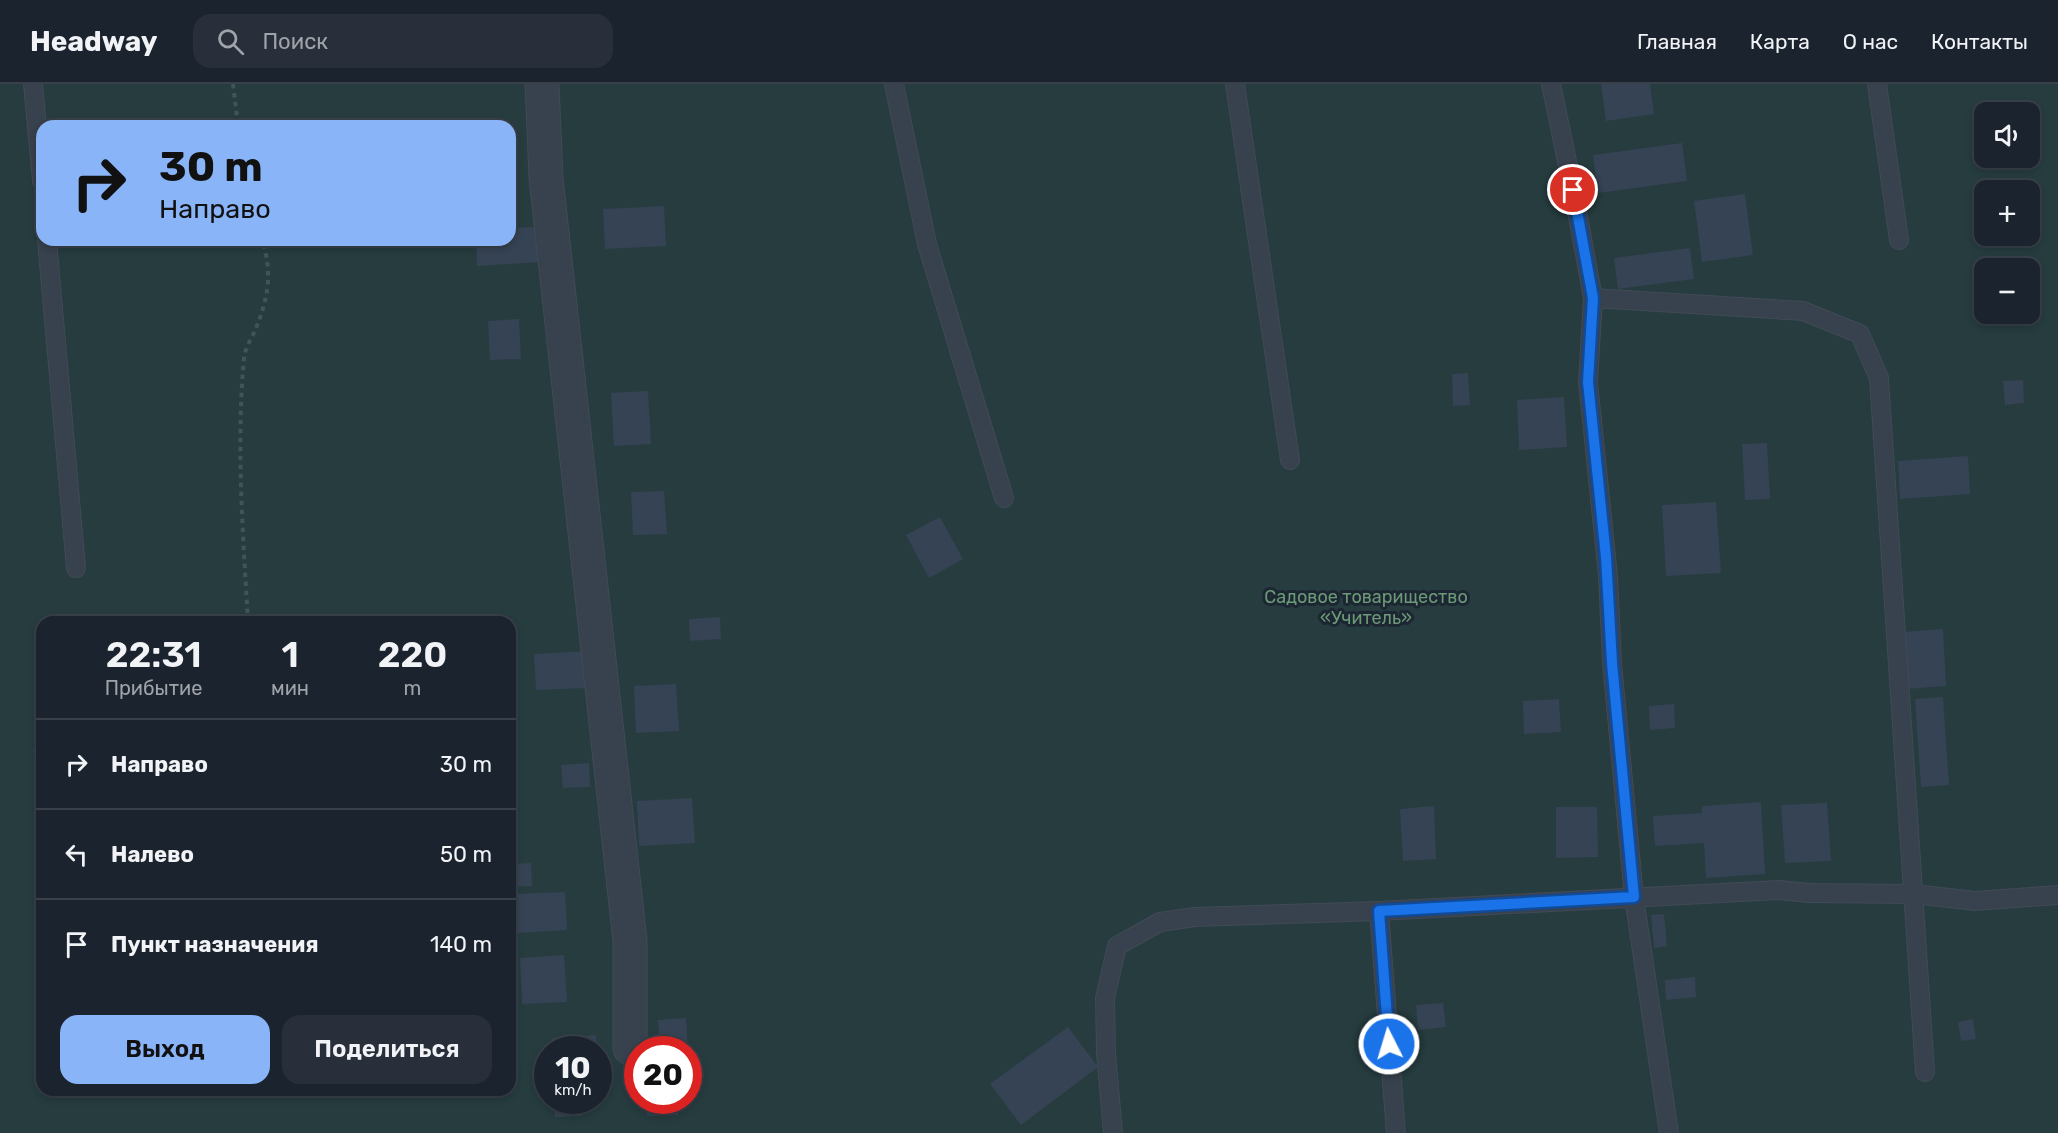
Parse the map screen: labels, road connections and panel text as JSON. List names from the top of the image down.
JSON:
{
  "parks": ["Садовое товарищество «Учитель»"],
  "page": {
    "header": "Headway",
    "search": "Поиск",
    "nav": [
      "Главная",
      "Карта",
      "О нас",
      "Контакты"
    ],
    "map_buttons": ["+", "−"],
    "turn": ["30 m", "Направо"],
    "eta": [
      "22:31",
      "Прибытие",
      "1",
      "мин",
      "220",
      "m"
    ],
    "list": [
      {
        "name": "Направо",
        "value": "30 m"
      },
      {
        "name": "Налево",
        "value": "50 m"
      },
      {
        "name": "Пункт назначения",
        "value": "140 m"
      }
    ],
    "buttons": ["Выход", "Поделиться"],
    "speed": "10 km/h",
    "limit": "20"
  }
}
